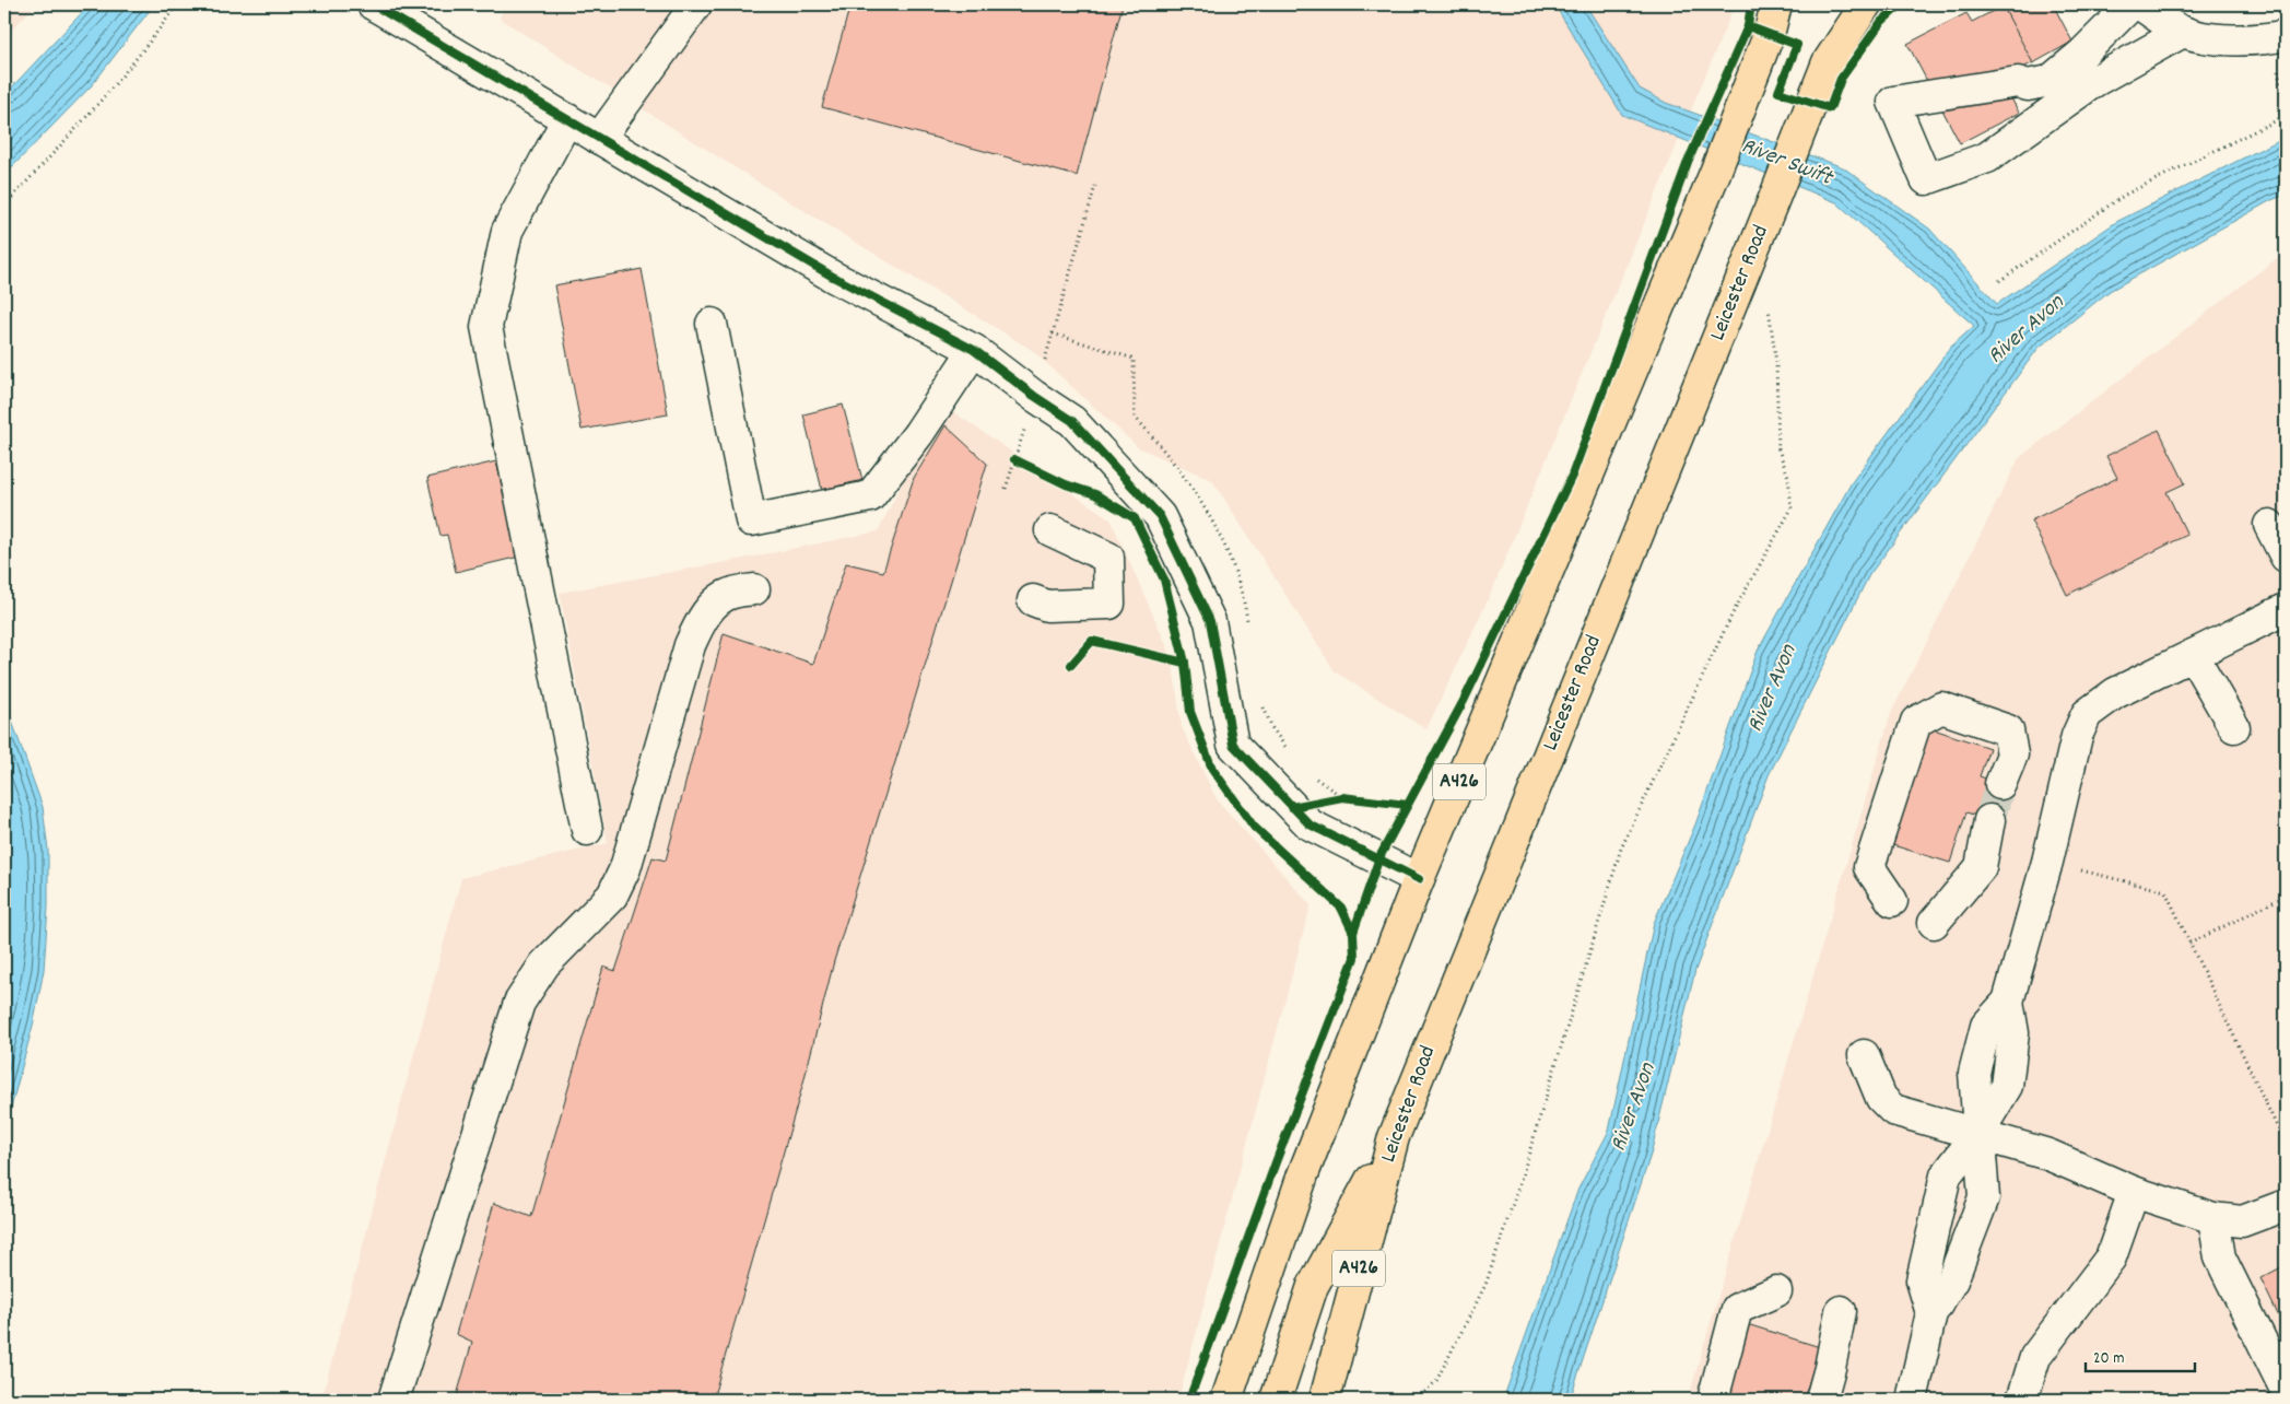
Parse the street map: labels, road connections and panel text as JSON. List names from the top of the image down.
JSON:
{
  "streets": {
    "highway": ["Leicester Road", "A426"]
  },
  "water": ["River Swift", "River Avon"],
  "scale_bar": "20 m"
}
